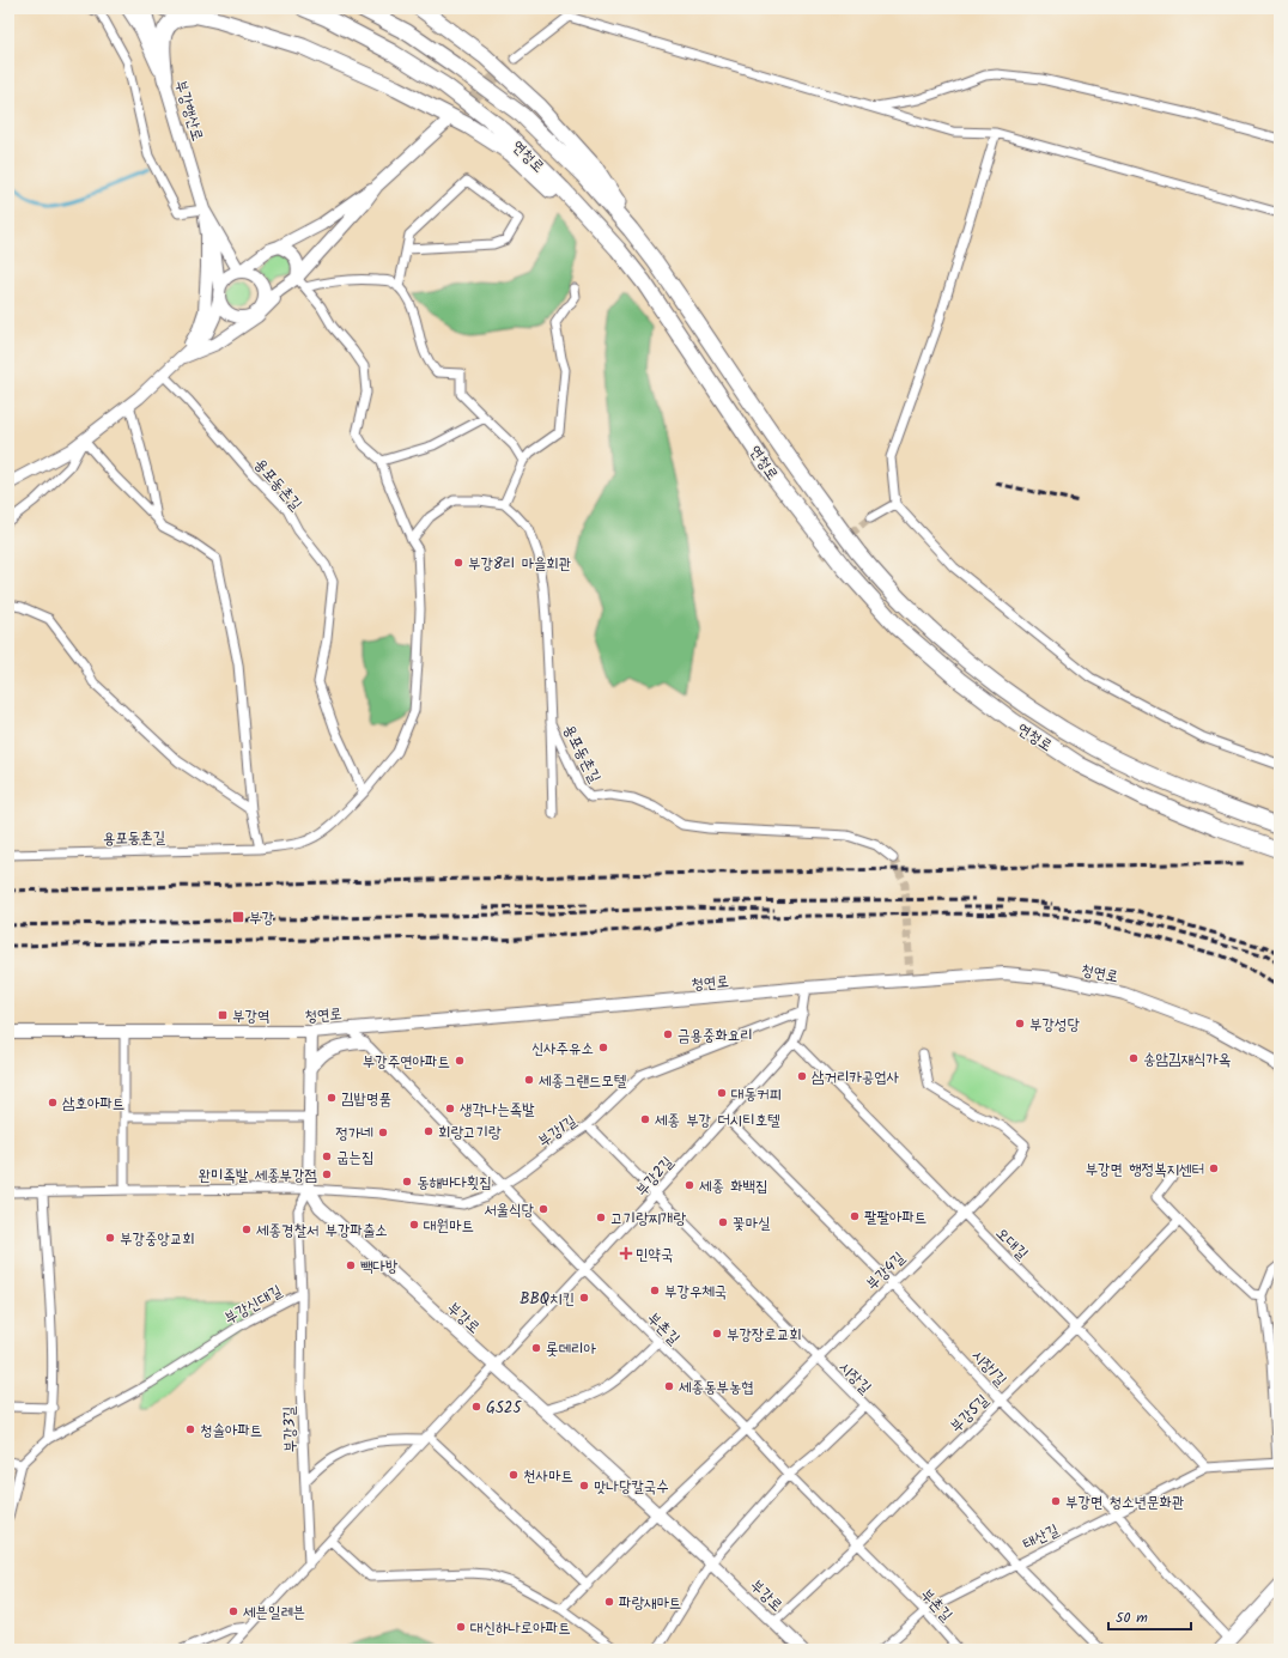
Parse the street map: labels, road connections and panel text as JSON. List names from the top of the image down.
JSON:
{
  "streets": {
    "highway": ["연청로"],
    "street": [
      "부강행산로",
      "용포동촌길",
      "청연로",
      "부강1길",
      "부강2길",
      "오대길",
      "부강4길",
      "부강신대길",
      "부강로",
      "부촌길",
      "시장1길",
      "시장길",
      "부강5길",
      "부강3길",
      "태산길"
    ]
  },
  "crossings": [
    ["청연로", "부강2길"],
    ["청연로", "부촌길"],
    ["부강1길", "부강2길"],
    ["부강1길", "부강신대길"],
    ["부강1길", "부강로"],
    ["부강1길", "부촌길"],
    ["부강1길", "시장길"],
    ["부강2길", "오대길"],
    ["부강2길", "부강로"],
    ["부강2길", "부촌길"],
    ["부강2길", "시장1길"],
    ["부강2길", "시장길"],
    ["오대길", "부강4길"],
    ["오대길", "부강5길"],
    ["오대길", "태산길"],
    ["부강4길", "부강로"],
    ["부강4길", "부촌길"],
    ["부강4길", "시장1길"],
    ["부강4길", "시장길"],
    ["부강신대길", "부강로"],
    ["부강신대길", "부강3길"],
    ["부강로", "부강5길"],
    ["부촌길", "부강5길"],
    ["부촌길", "태산길"],
    ["시장1길", "부강5길"],
    ["시장1길", "태산길"],
    ["시장길", "부강5길"],
    ["시장길", "태산길"]
  ],
  "places": {
    "other": [
      "부강8리 마을회관",
      "부강성당",
      "금용중화요리",
      "신사주유소",
      "송암김재식가옥",
      "부강주연아파트",
      "삼거리카공업사",
      "세종그랜드모텔",
      "대동커피",
      "김밥명품",
      "삼호아파트",
      "생각나는족발",
      "세종 부강 더시티호텔",
      "회랑고기랑",
      "정가네",
      "굽는집",
      "부강면 행정복지센터",
      "완미족발 세종부강점",
      "동해바다횟집",
      "세종 화백집",
      "서울식당",
      "팔팔아파트",
      "고기랑찌개랑",
      "꽃마실",
      "대원마트",
      "세종경찰서 부강파출소",
      "부강중앙교회",
      "빽다방",
      "부강우체국",
      "BBQ치킨",
      "부강장로교회",
      "롯데리아",
      "세종동부농협",
      "GS25",
      "청솔아파트",
      "천사마트",
      "맛나당칼국수",
      "부강면 청소년문화관",
      "파랑새마트",
      "세븐일레븐",
      "대신하나로아파트"
    ],
    "transit": ["부강", "부강역"],
    "health": ["민약국"]
  },
  "scale_bar": "50 m"
}
